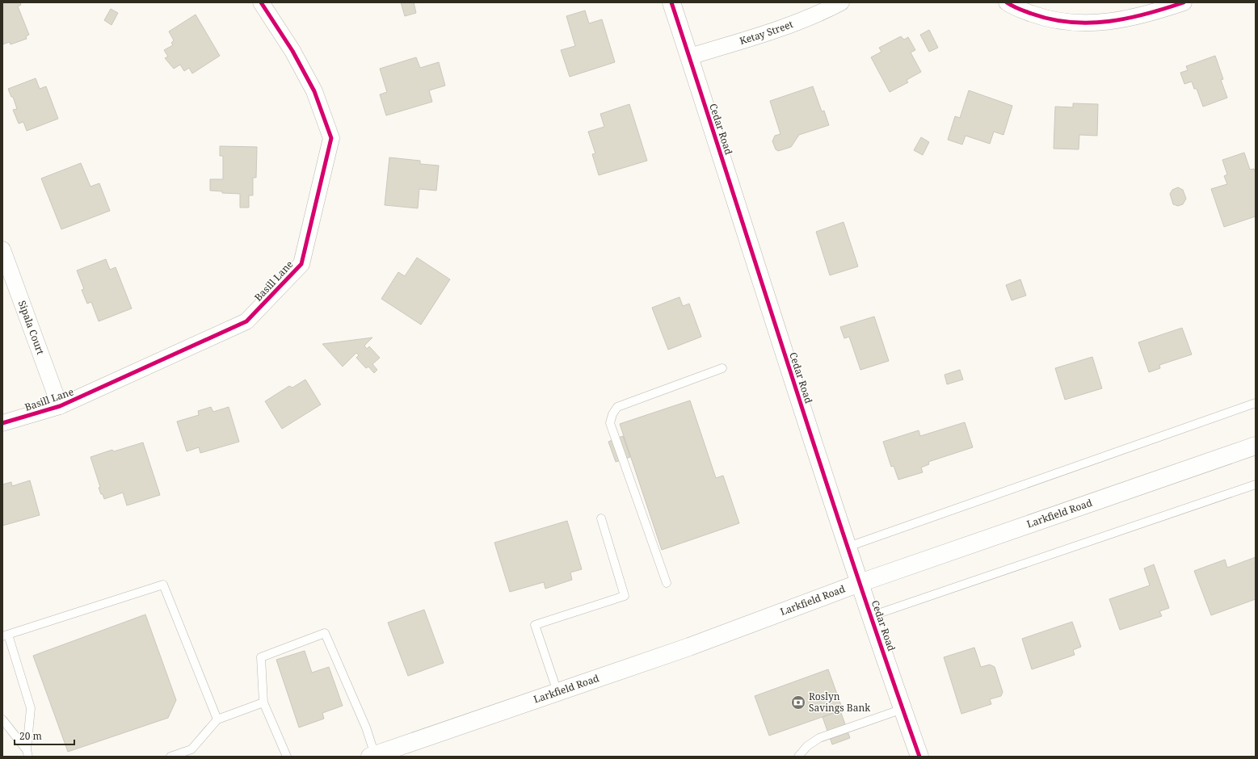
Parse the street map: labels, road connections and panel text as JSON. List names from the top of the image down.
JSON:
{
  "streets": {
    "main road": ["Cedar Road", "Larkfield Road"],
    "street": ["Ketay Street", "Basill Lane", "Sipala Court"]
  },
  "crossings": [
    ["Ketay Street", "Cedar Road"],
    ["Cedar Road", "Larkfield Road"],
    ["Basill Lane", "Sipala Court"]
  ],
  "places": {
    "bank": ["Roslyn Savings Bank"]
  },
  "scale_bar": "20 m"
}
